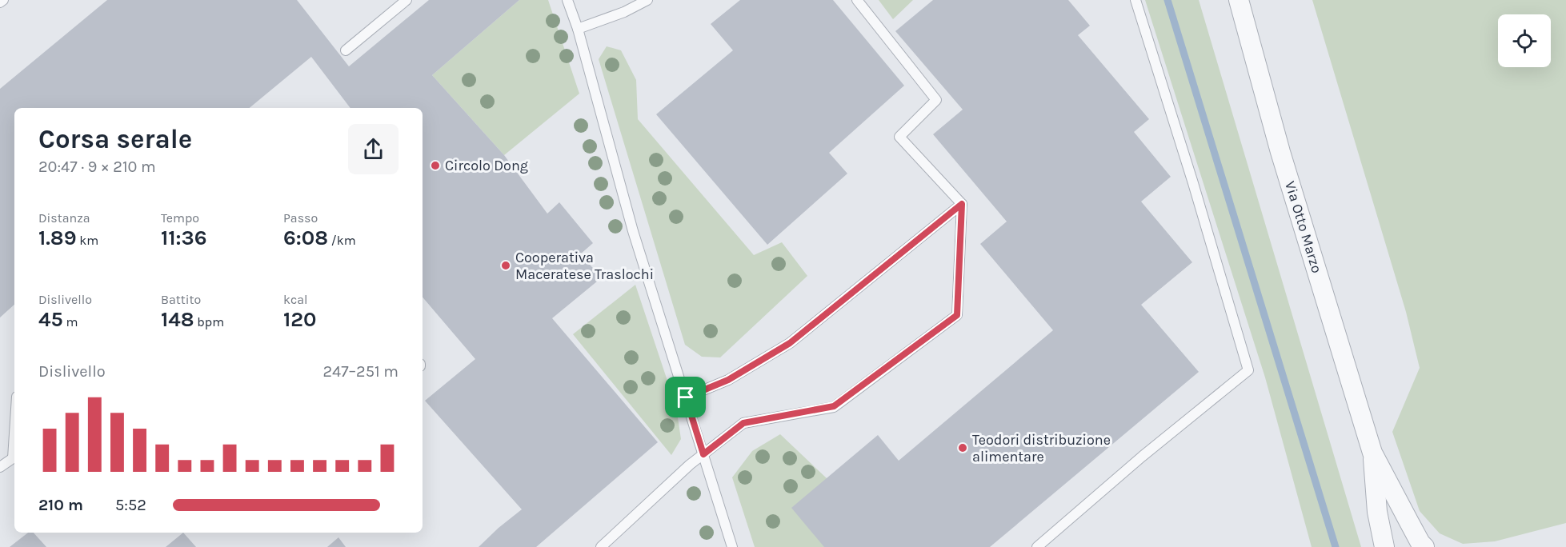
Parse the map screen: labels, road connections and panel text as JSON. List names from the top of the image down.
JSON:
{
  "streets": {
    "street": ["Via Otto Marzo"]
  },
  "places": ["Circolo Dong", "Cooperativa Maceratese Traslochi", "Teodori distribuzione alimentare"],
  "page": {
    "heading": ["Corsa serale", "20:47 · 9 × 210 m"],
    "stats": [
      ["Distanza", "1.89 km"],
      ["Tempo", "11:36"],
      ["Passo", "6:08 /km"],
      ["Dislivello", "45 m"],
      ["Battito", "148 bpm"],
      ["kcal", "120"]
    ],
    "chart": ["Dislivello", "247–251 m"],
    "list": [
      {
        "name": "210 m",
        "note": "5:52"
      }
    ]
  }
}
